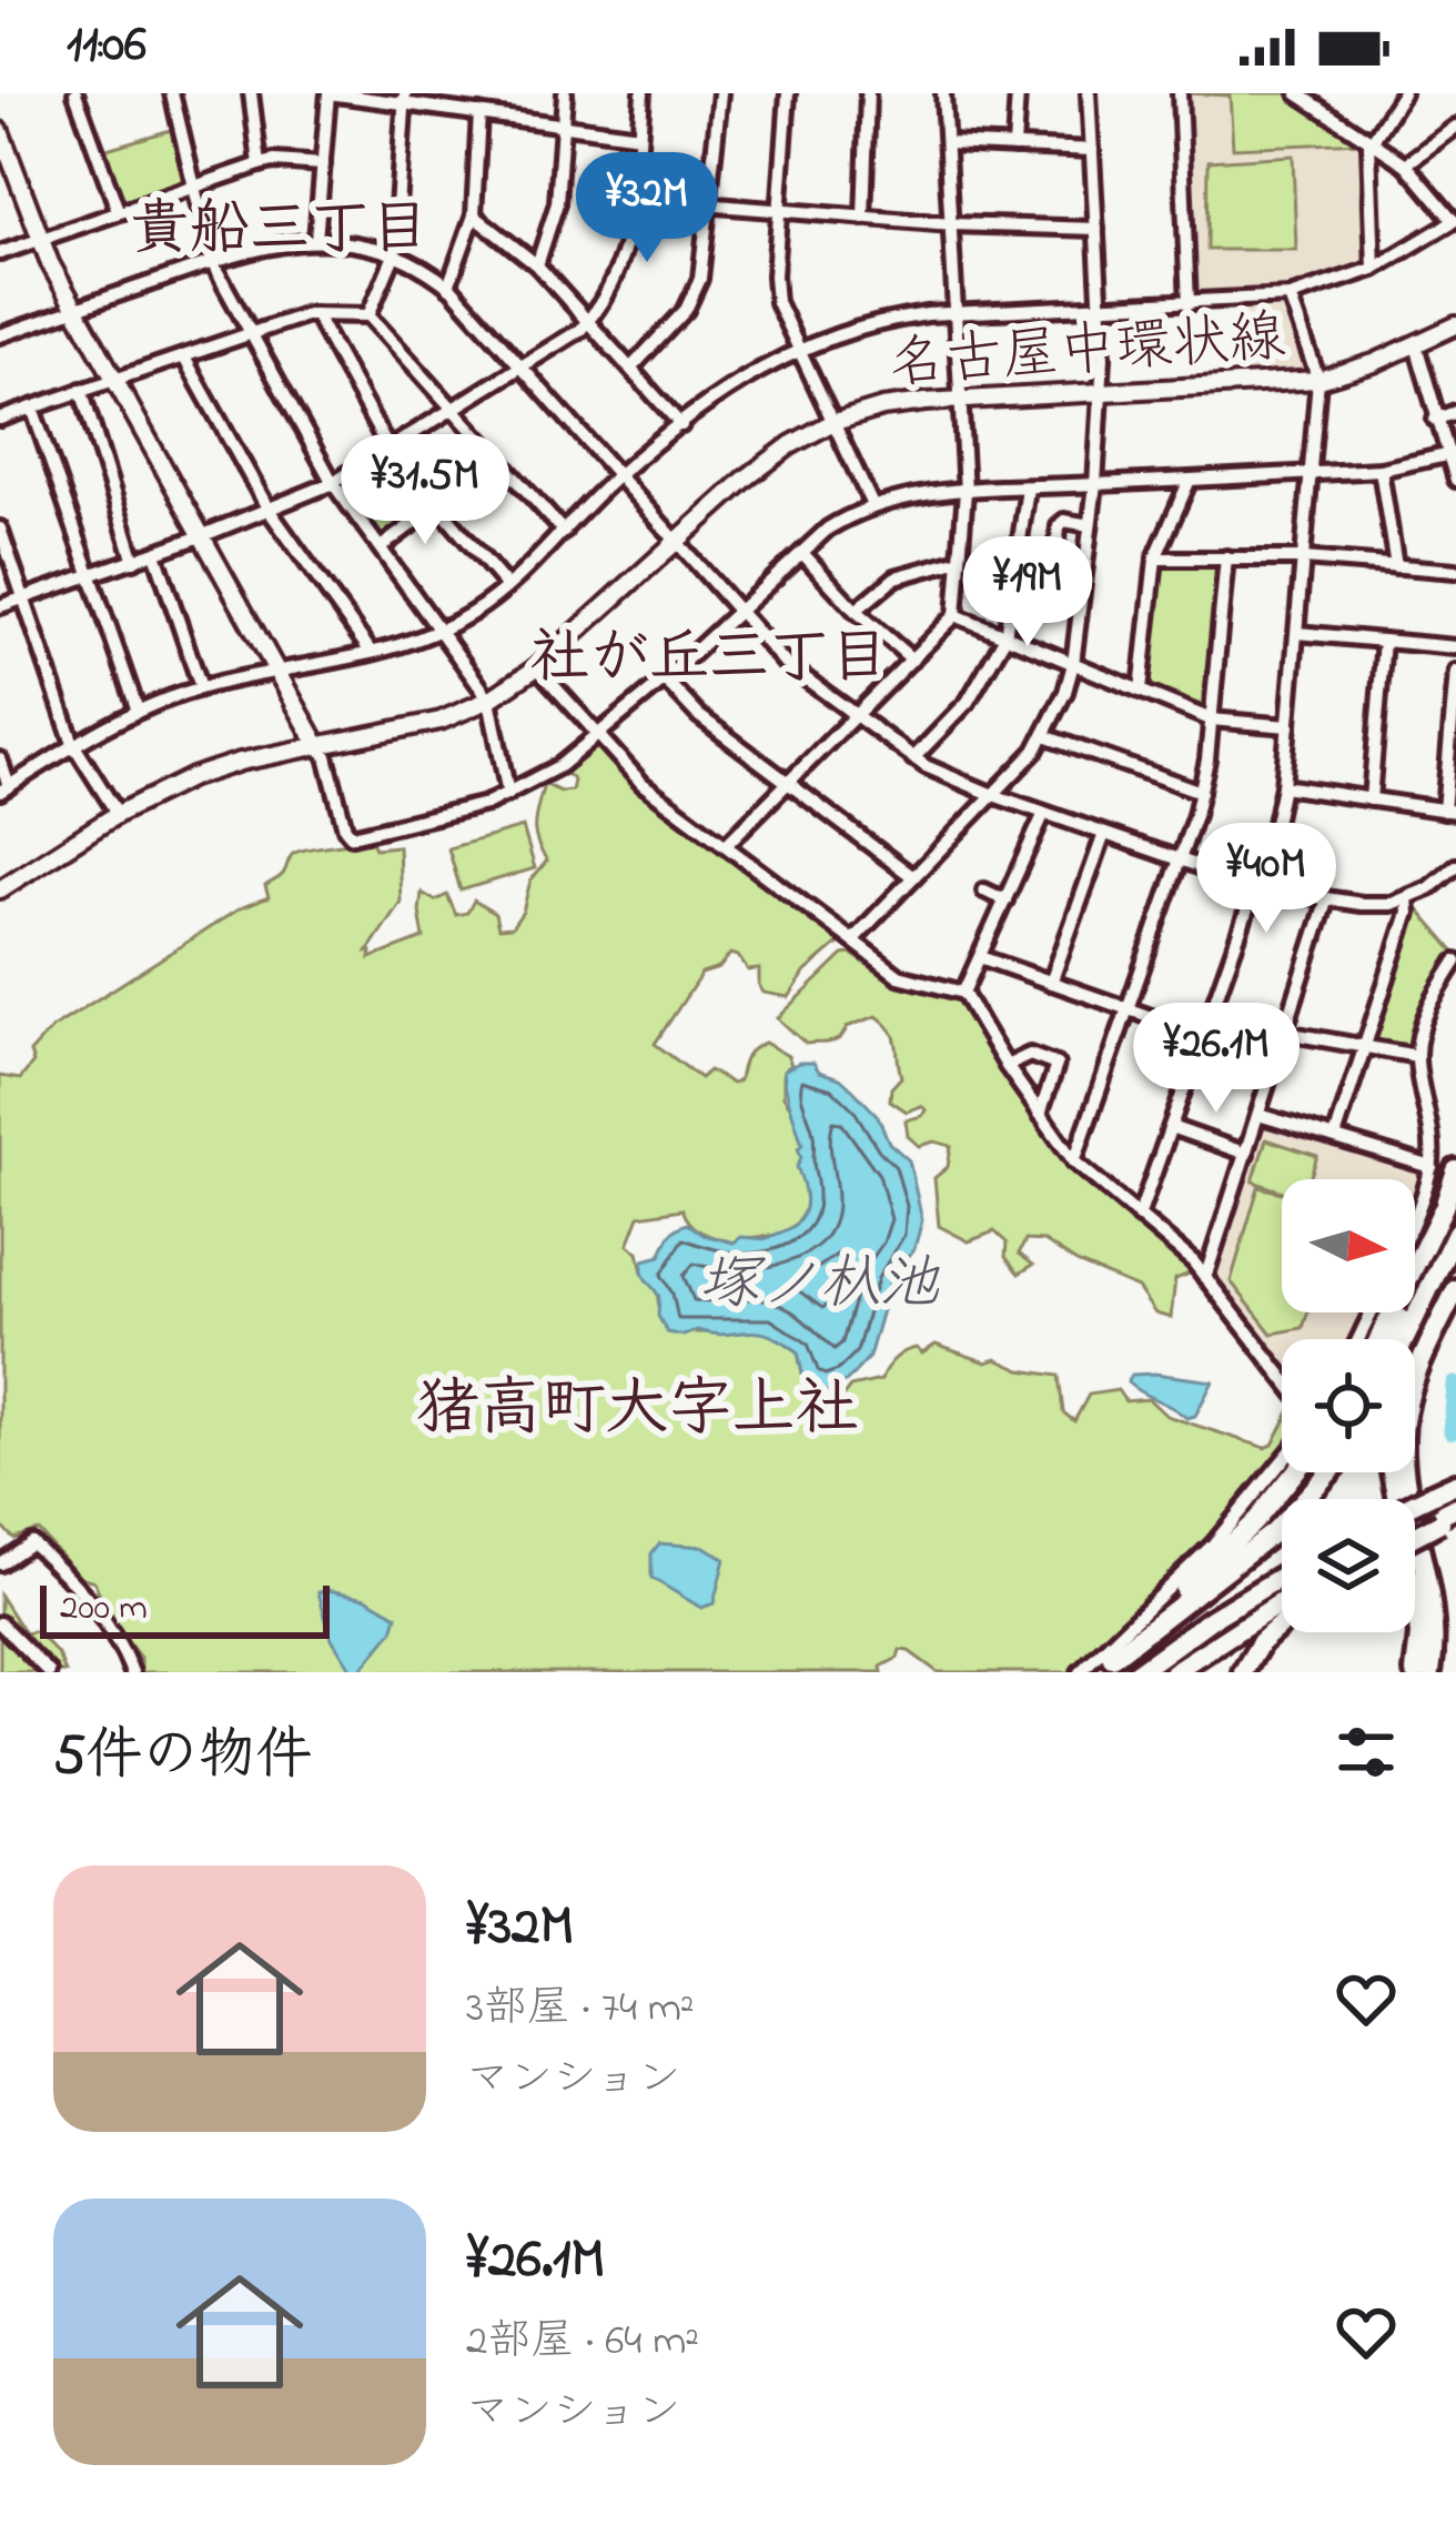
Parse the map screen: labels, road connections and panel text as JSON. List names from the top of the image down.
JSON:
{
  "streets": {
    "main road": ["名古屋中環状線"]
  },
  "districts": ["貴船三丁目", "社が丘三丁目", "猪高町大字上社"],
  "water": ["塚ノ杁池"],
  "scale_bar": "200 m",
  "north": "right",
  "page": {
    "status": "11:06",
    "price": [
      "¥32M",
      "¥31.5M",
      "¥19M",
      "¥40M",
      "¥26.1M"
    ],
    "scale": "200 m",
    "heading": "5件の物件",
    "list": [
      {
        "name": "¥32M",
        "note": "3部屋 · 74 m² · マンション"
      },
      {
        "name": "¥26.1M",
        "note": "2部屋 · 64 m² · マンション"
      }
    ]
  }
}
